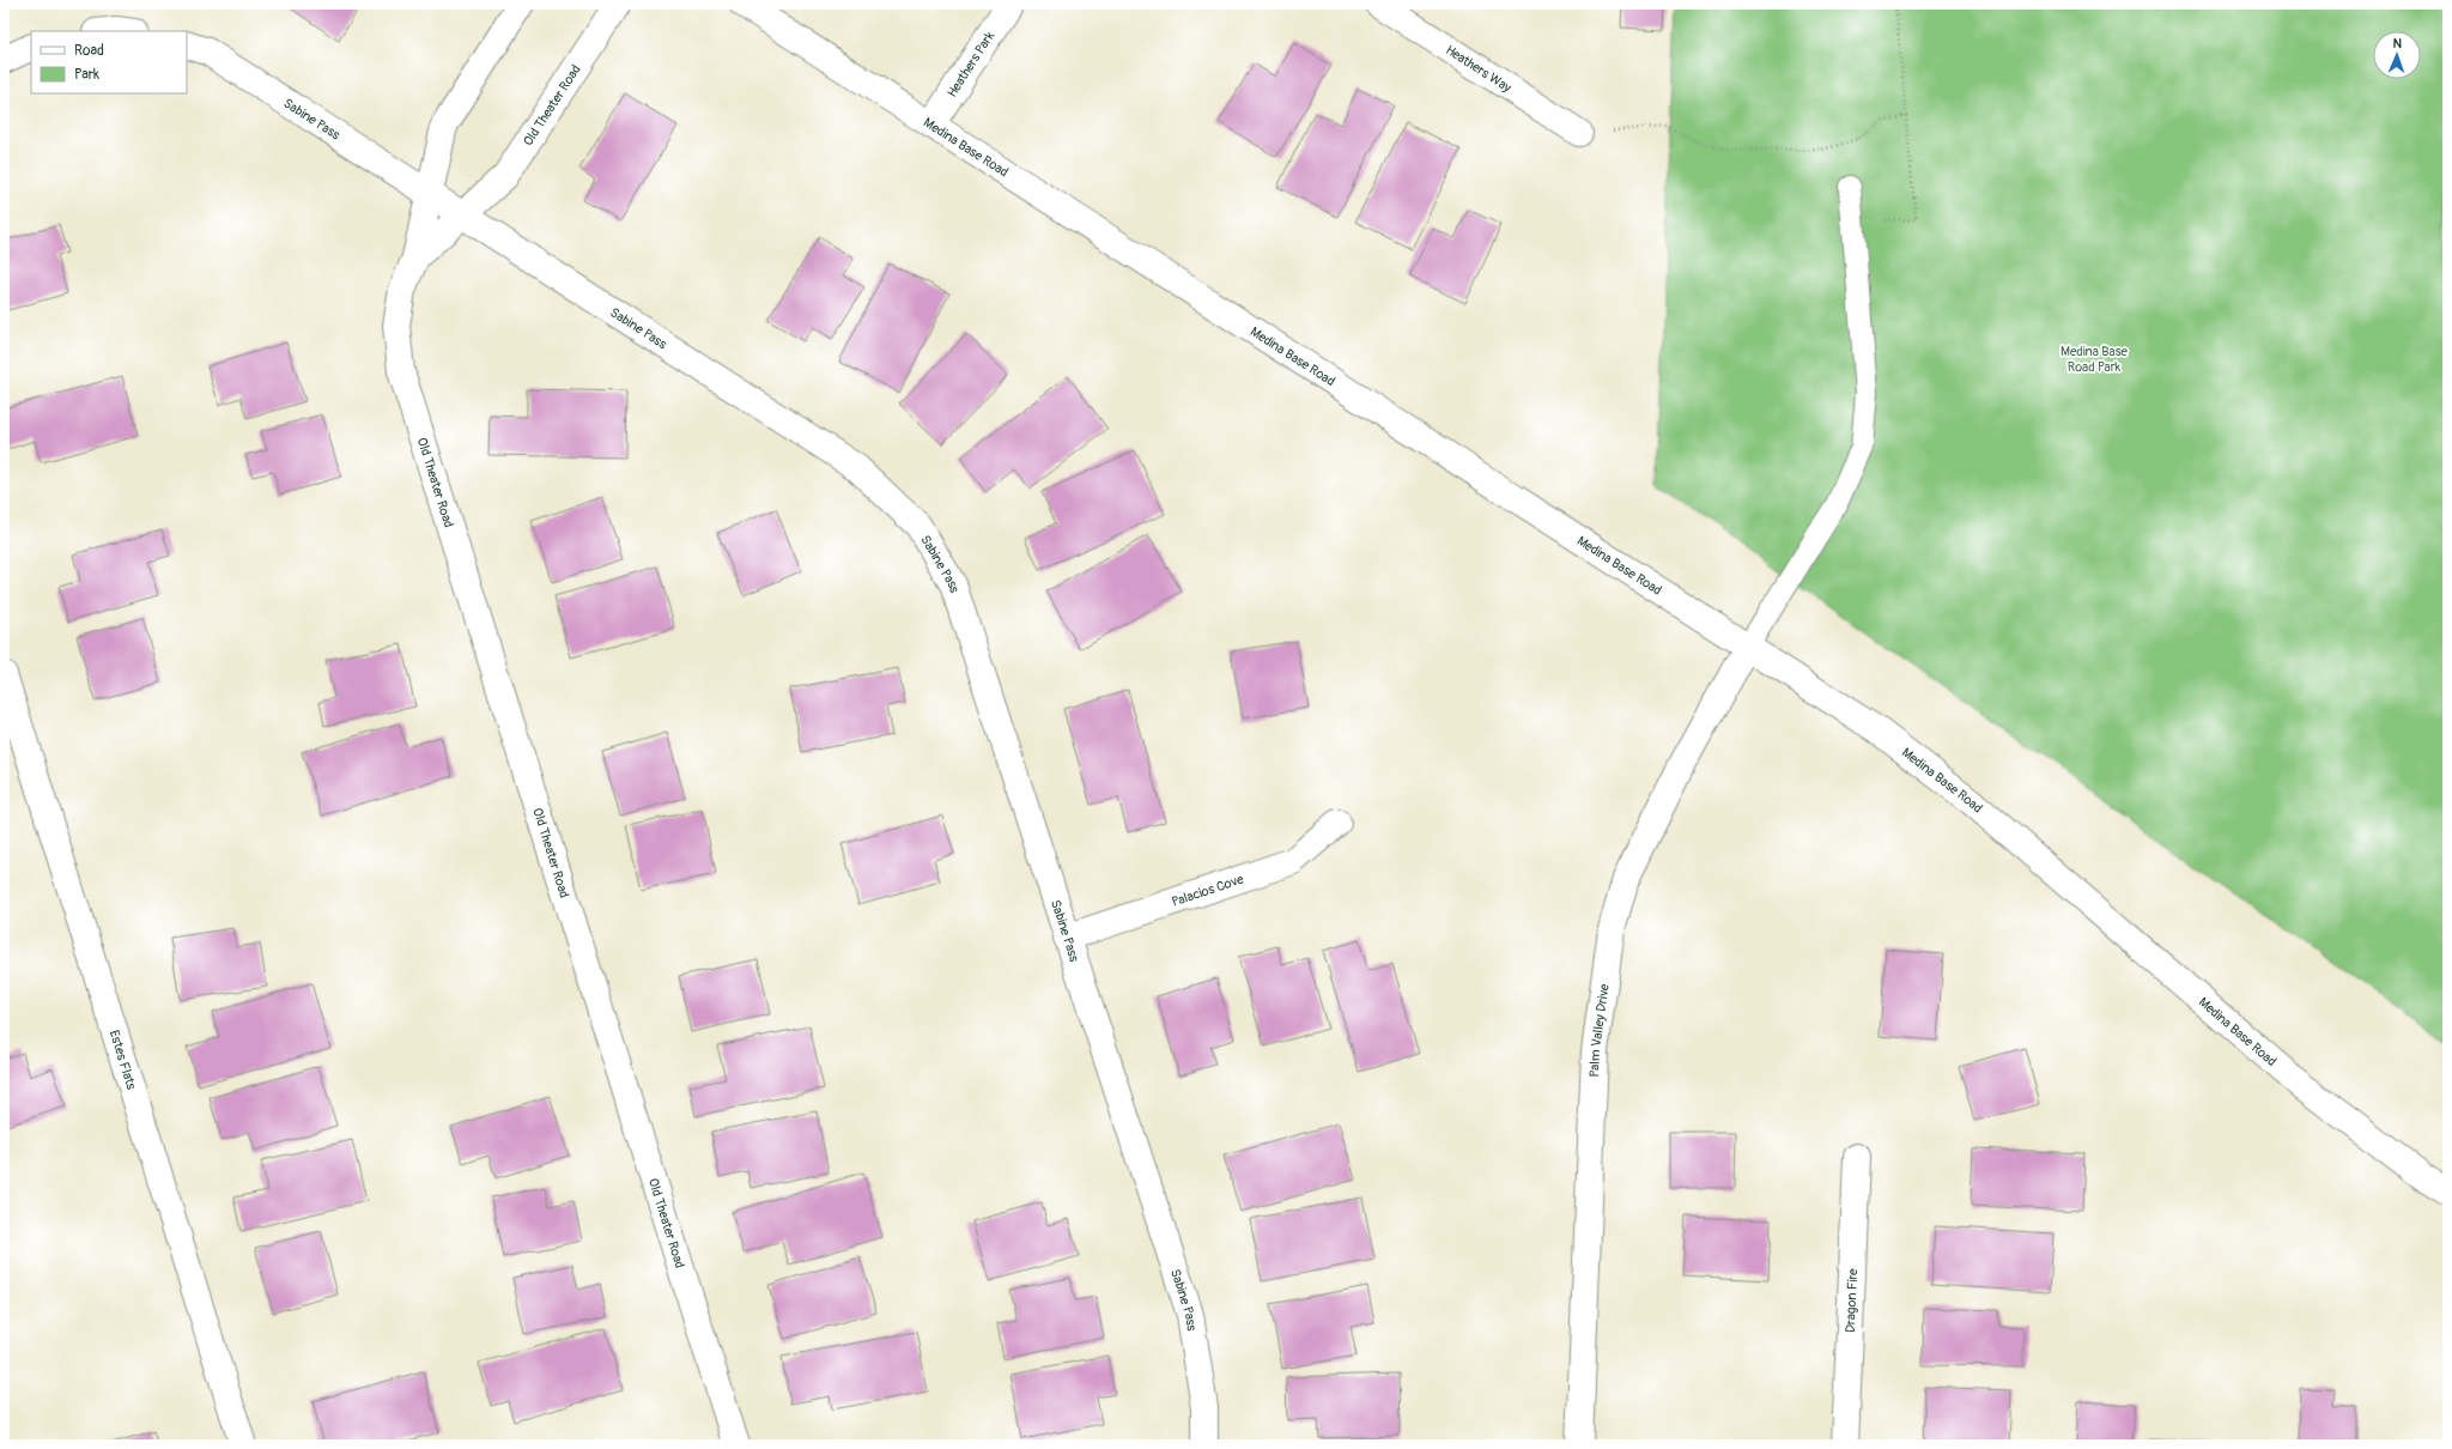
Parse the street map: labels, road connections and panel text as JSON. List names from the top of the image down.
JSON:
{
  "streets": {
    "street": [
      "Heathers Park",
      "Heathers Way",
      "Old Theater Road",
      "Sabine Pass",
      "Medina Base Road",
      "Palacios Cove",
      "Palm Valley Drive",
      "Estes Flats",
      "Dragon Fire"
    ]
  },
  "crossings": [
    ["Heathers Park", "Medina Base Road"],
    ["Old Theater Road", "Sabine Pass"],
    ["Sabine Pass", "Palacios Cove"],
    ["Medina Base Road", "Palm Valley Drive"]
  ],
  "parks": ["Medina Base Road Park"],
  "legend": ["Road", "Park"],
  "north": "top"
}
